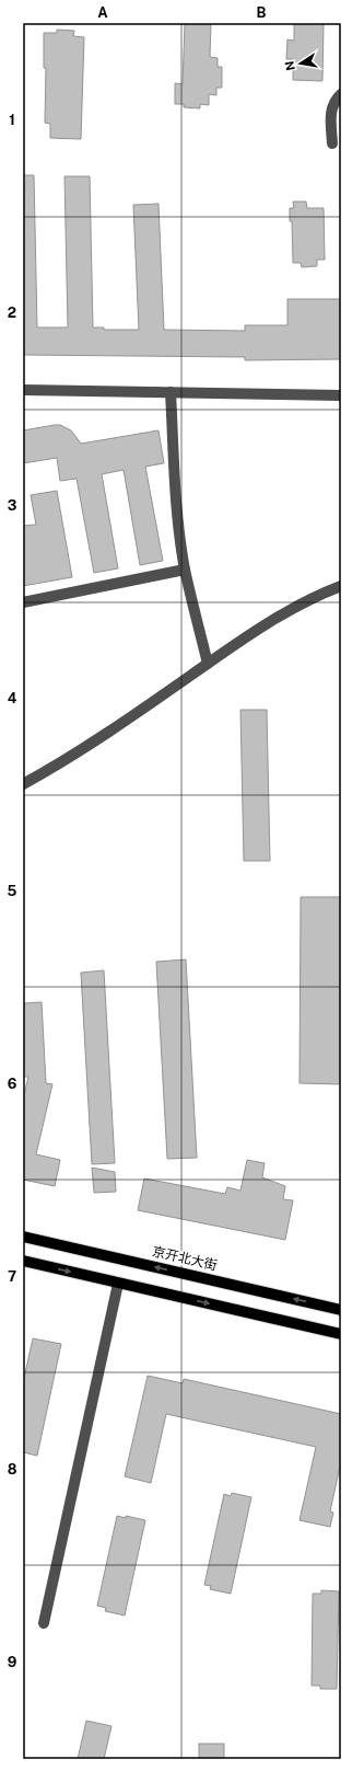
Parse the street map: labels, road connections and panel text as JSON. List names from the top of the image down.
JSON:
{
  "streets": {
    "main road": ["京开北大街"]
  },
  "north": "left",
  "grid": {
    "columns": ["A", "B"],
    "rows": [
      "1",
      "2",
      "3",
      "4",
      "5",
      "6",
      "7",
      "8",
      "9"
    ]
  }
}
